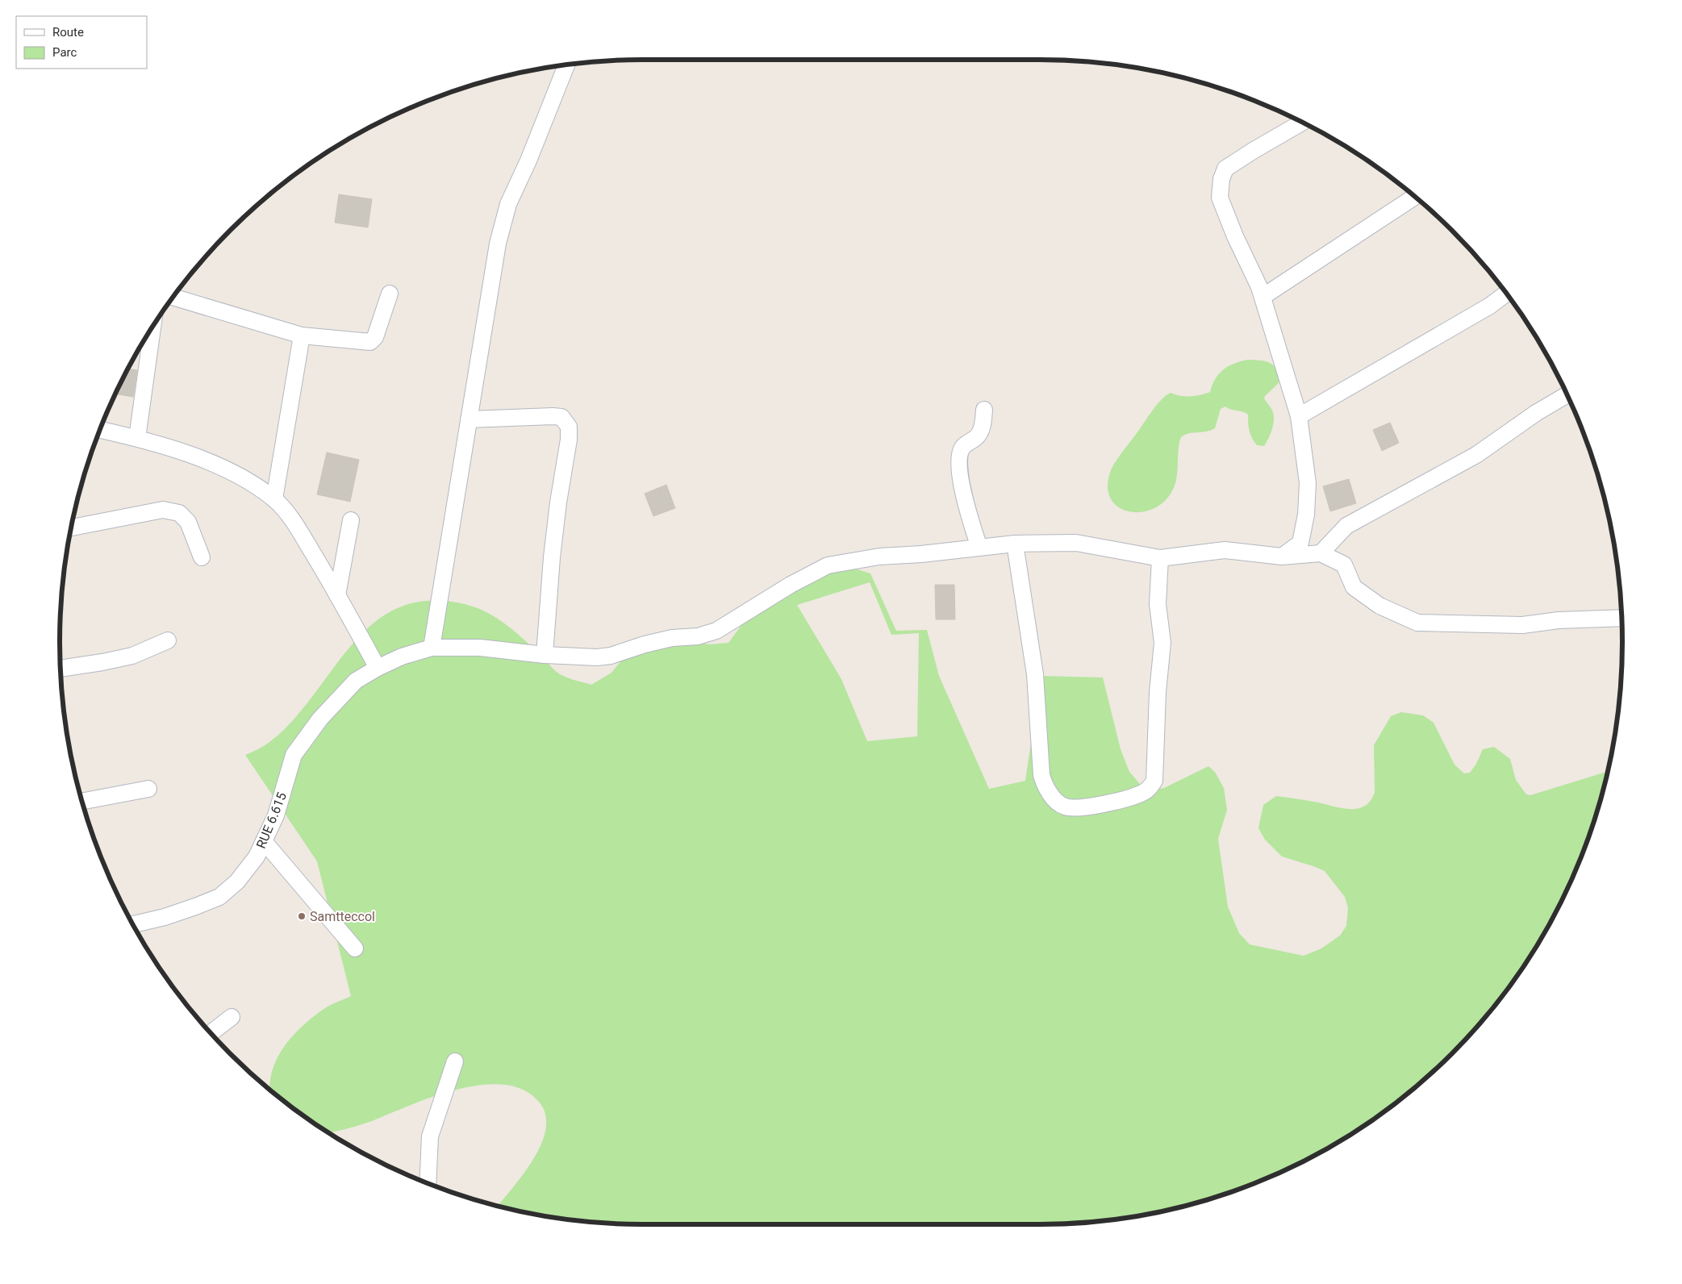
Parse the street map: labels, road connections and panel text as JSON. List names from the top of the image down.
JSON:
{
  "streets": {
    "street": ["RUE 6.615"]
  },
  "places": ["Samtteccol"],
  "legend": ["Route", "Parc"]
}
